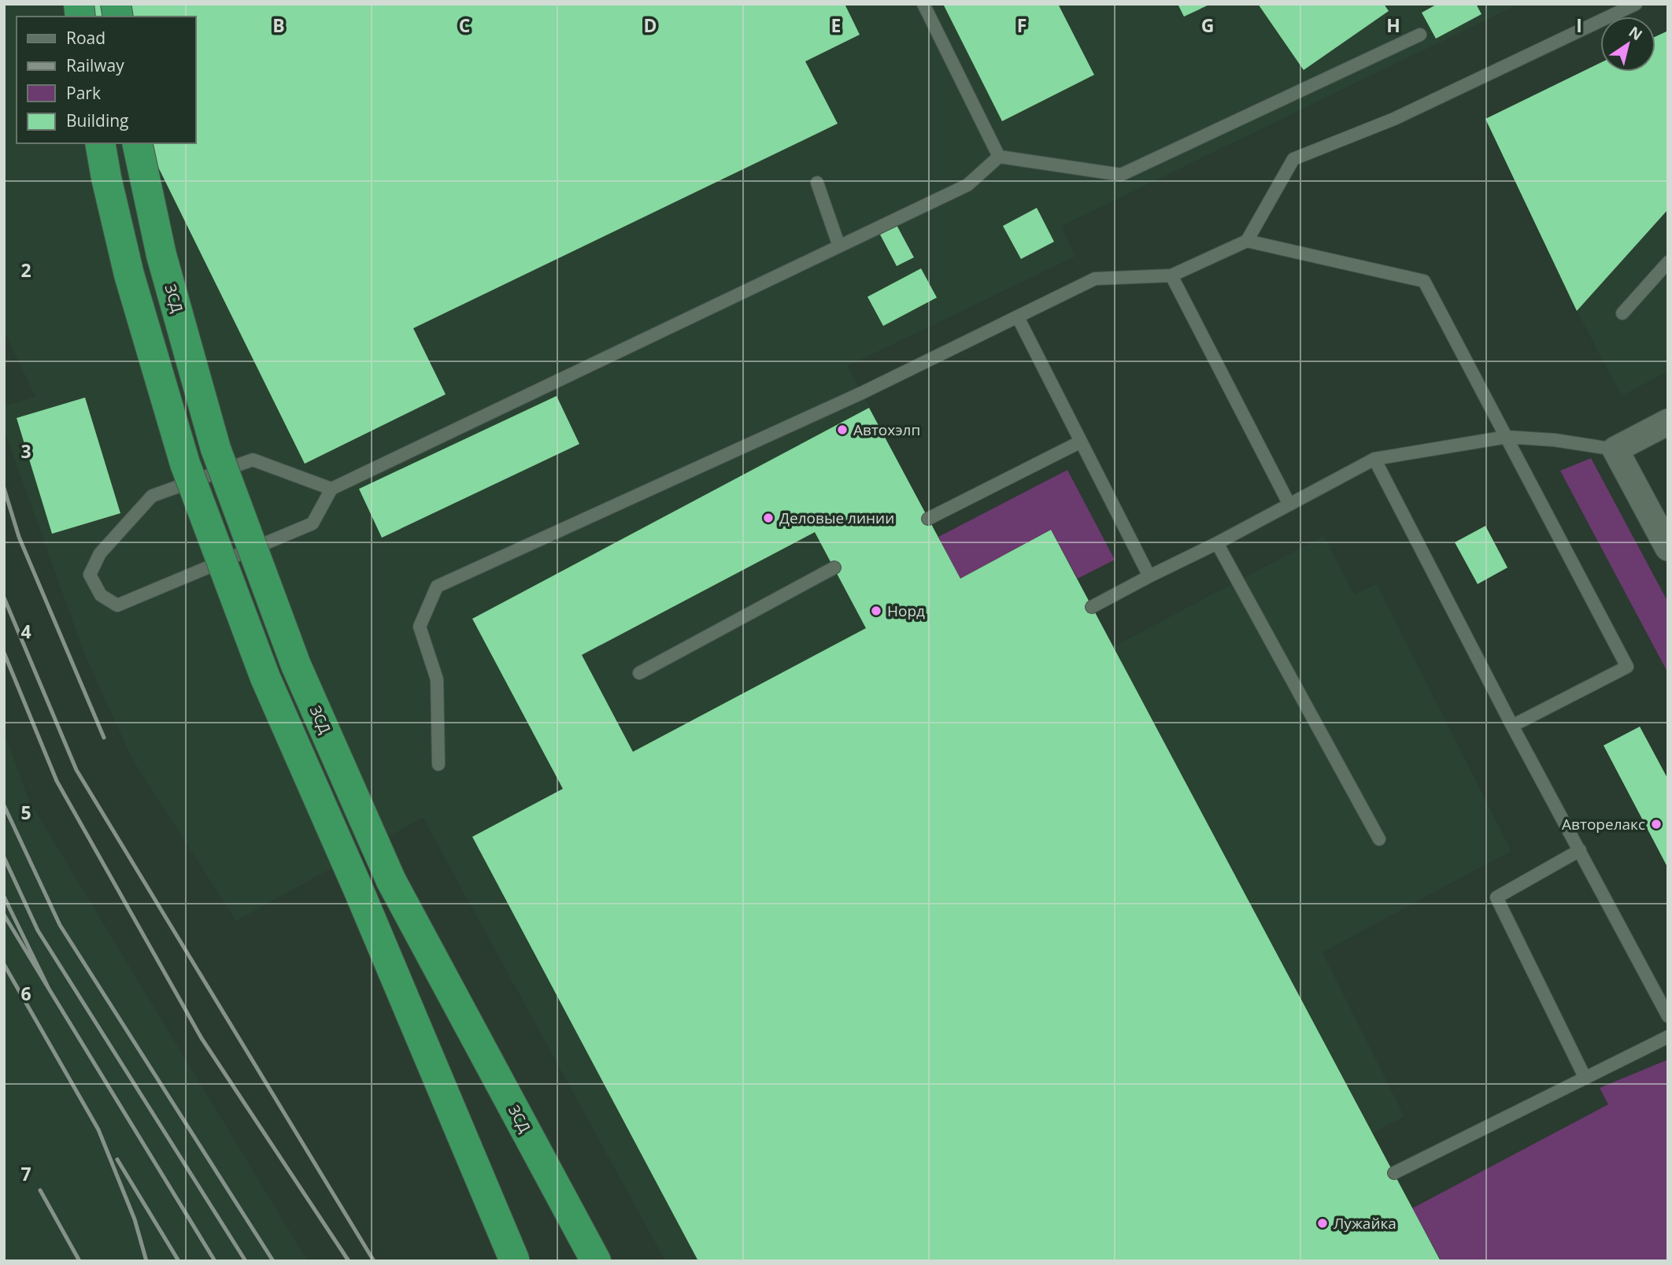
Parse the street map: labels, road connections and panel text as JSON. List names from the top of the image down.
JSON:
{
  "streets": {
    "highway": ["ЗСД"]
  },
  "places": [
    "Автохэлп",
    "Деловые линии",
    "Норд",
    "Авторелакс",
    "Лужайка"
  ],
  "legend": [
    "Road",
    "Railway",
    "Park",
    "Building"
  ],
  "north": "top right",
  "grid": {
    "columns": [
      "B",
      "C",
      "D",
      "E",
      "F",
      "G",
      "H",
      "I"
    ],
    "rows": [
      "2",
      "3",
      "4",
      "5",
      "6",
      "7"
    ]
  }
}
